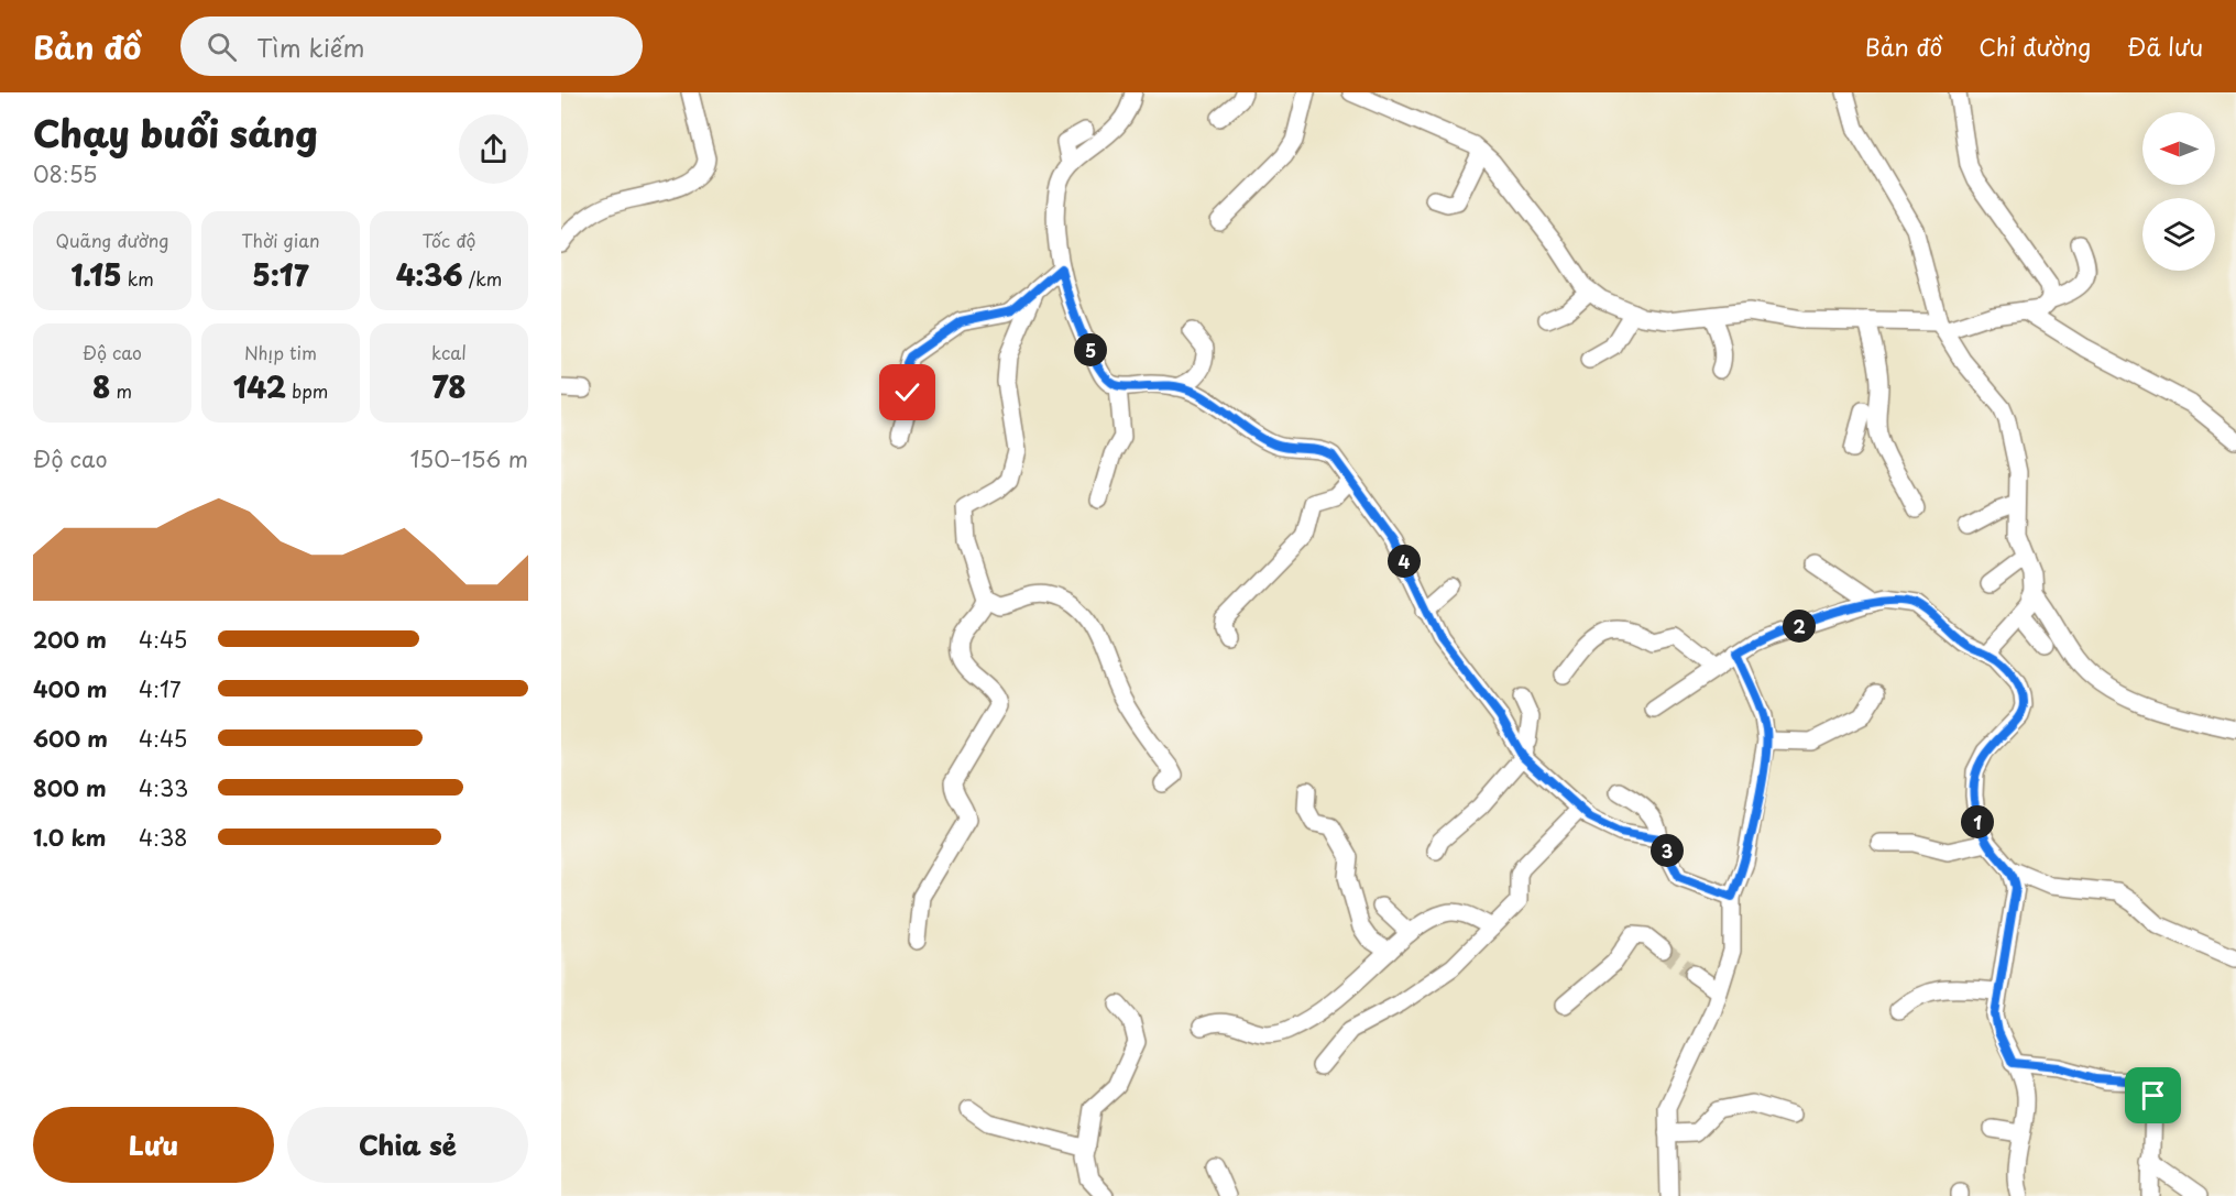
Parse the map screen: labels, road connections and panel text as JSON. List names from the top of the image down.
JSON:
{
  "north": "left",
  "page": {
    "header": "Bản đồ",
    "search": "Tìm kiếm",
    "nav": ["Bản đồ", "Chỉ đường", "Đã lưu"],
    "heading": ["Chạy buổi sáng", "08:55"],
    "stats": [
      ["Quãng đường", "1.15 km"],
      ["Thời gian", "5:17"],
      ["Tốc độ", "4:36 /km"],
      ["Độ cao", "8 m"],
      ["Nhịp tim", "142 bpm"],
      ["kcal", "78"]
    ],
    "pins": [
      "5",
      "4",
      "2",
      "1",
      "3"
    ],
    "chart": ["Độ cao", "150–156 m"],
    "list": [
      {
        "name": "200 m",
        "note": "4:45"
      },
      {
        "name": "400 m",
        "note": "4:17"
      },
      {
        "name": "600 m",
        "note": "4:45"
      },
      {
        "name": "800 m",
        "note": "4:33"
      },
      {
        "name": "1.0 km",
        "note": "4:38"
      }
    ],
    "buttons": ["Lưu", "Chia sẻ"]
  }
}
